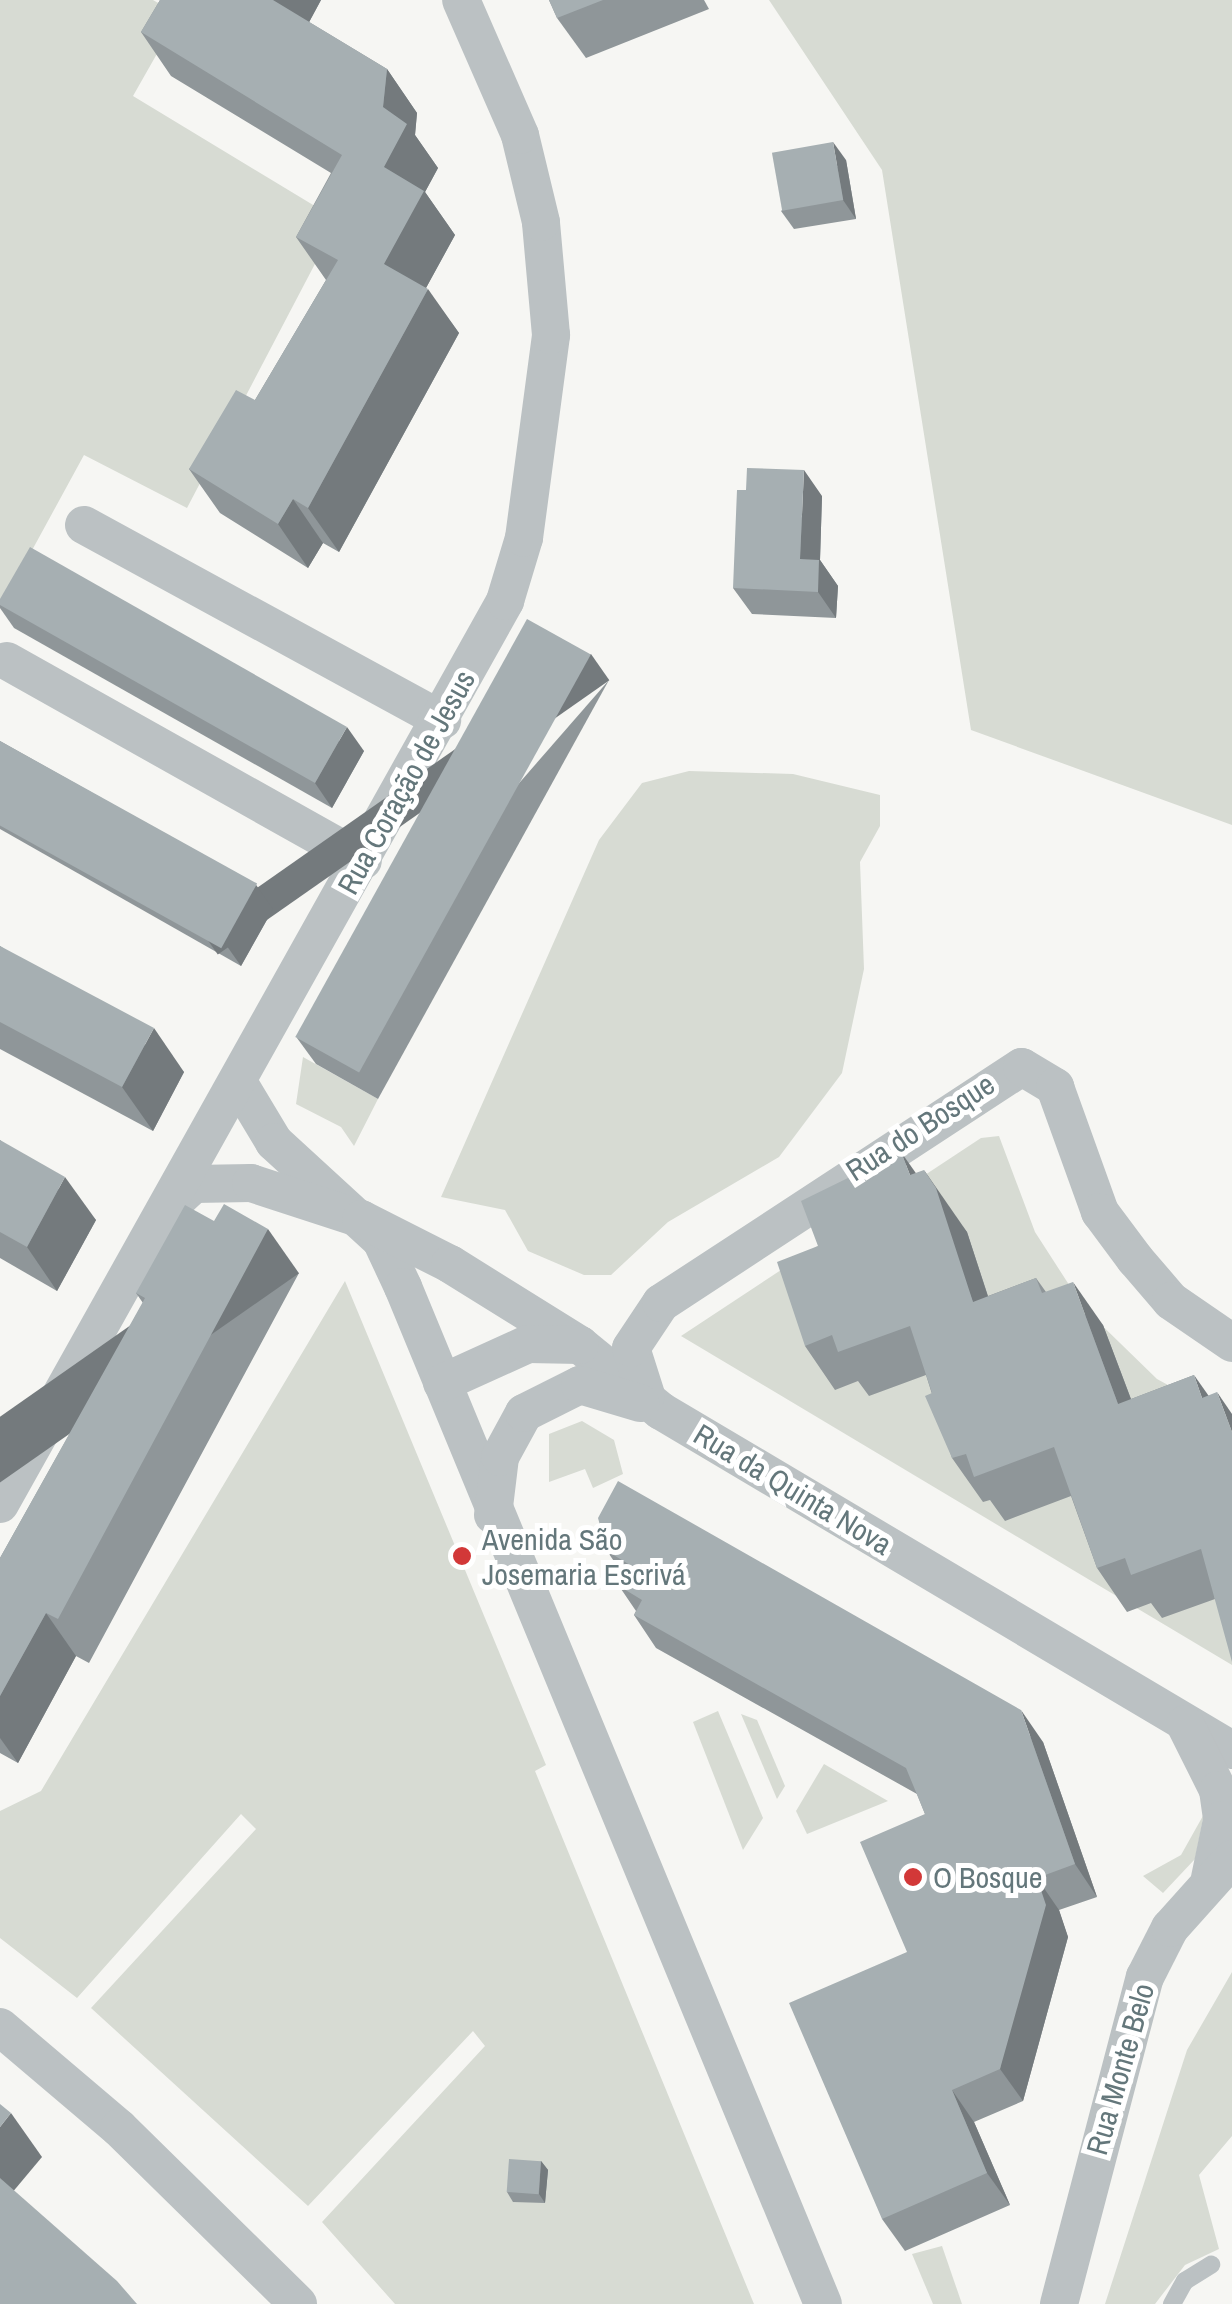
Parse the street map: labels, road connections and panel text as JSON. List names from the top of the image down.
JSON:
{
  "streets": {
    "street": [
      "Rua Coração de Jesus",
      "Rua do Bosque",
      "Rua da Quinta Nova",
      "Rua Monte Belo"
    ]
  },
  "crossings": [
    ["Rua do Bosque", "Rua da Quinta Nova"]
  ],
  "places": ["Avenida São Josemaria Escrivá", "O Bosque"]
}
